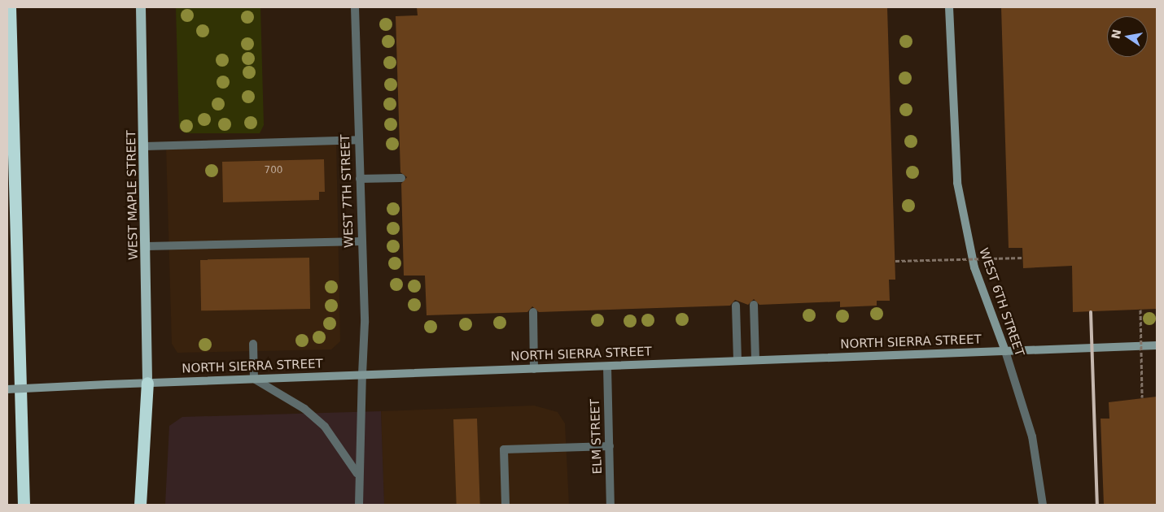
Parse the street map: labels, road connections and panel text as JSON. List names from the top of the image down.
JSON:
{
  "streets": {
    "main road": ["WEST MAPLE STREET", "WEST 6TH STREET", "NORTH SIERRA STREET"],
    "street": ["WEST 7TH STREET", "ELM STREET"]
  },
  "crossings": [
    ["WEST 7TH STREET", "NORTH SIERRA STREET"],
    ["WEST MAPLE STREET", "NORTH SIERRA STREET"],
    ["WEST 6TH STREET", "NORTH SIERRA STREET"],
    ["NORTH SIERRA STREET", "ELM STREET"]
  ],
  "house_numbers": ["700"],
  "north": "left"
}
